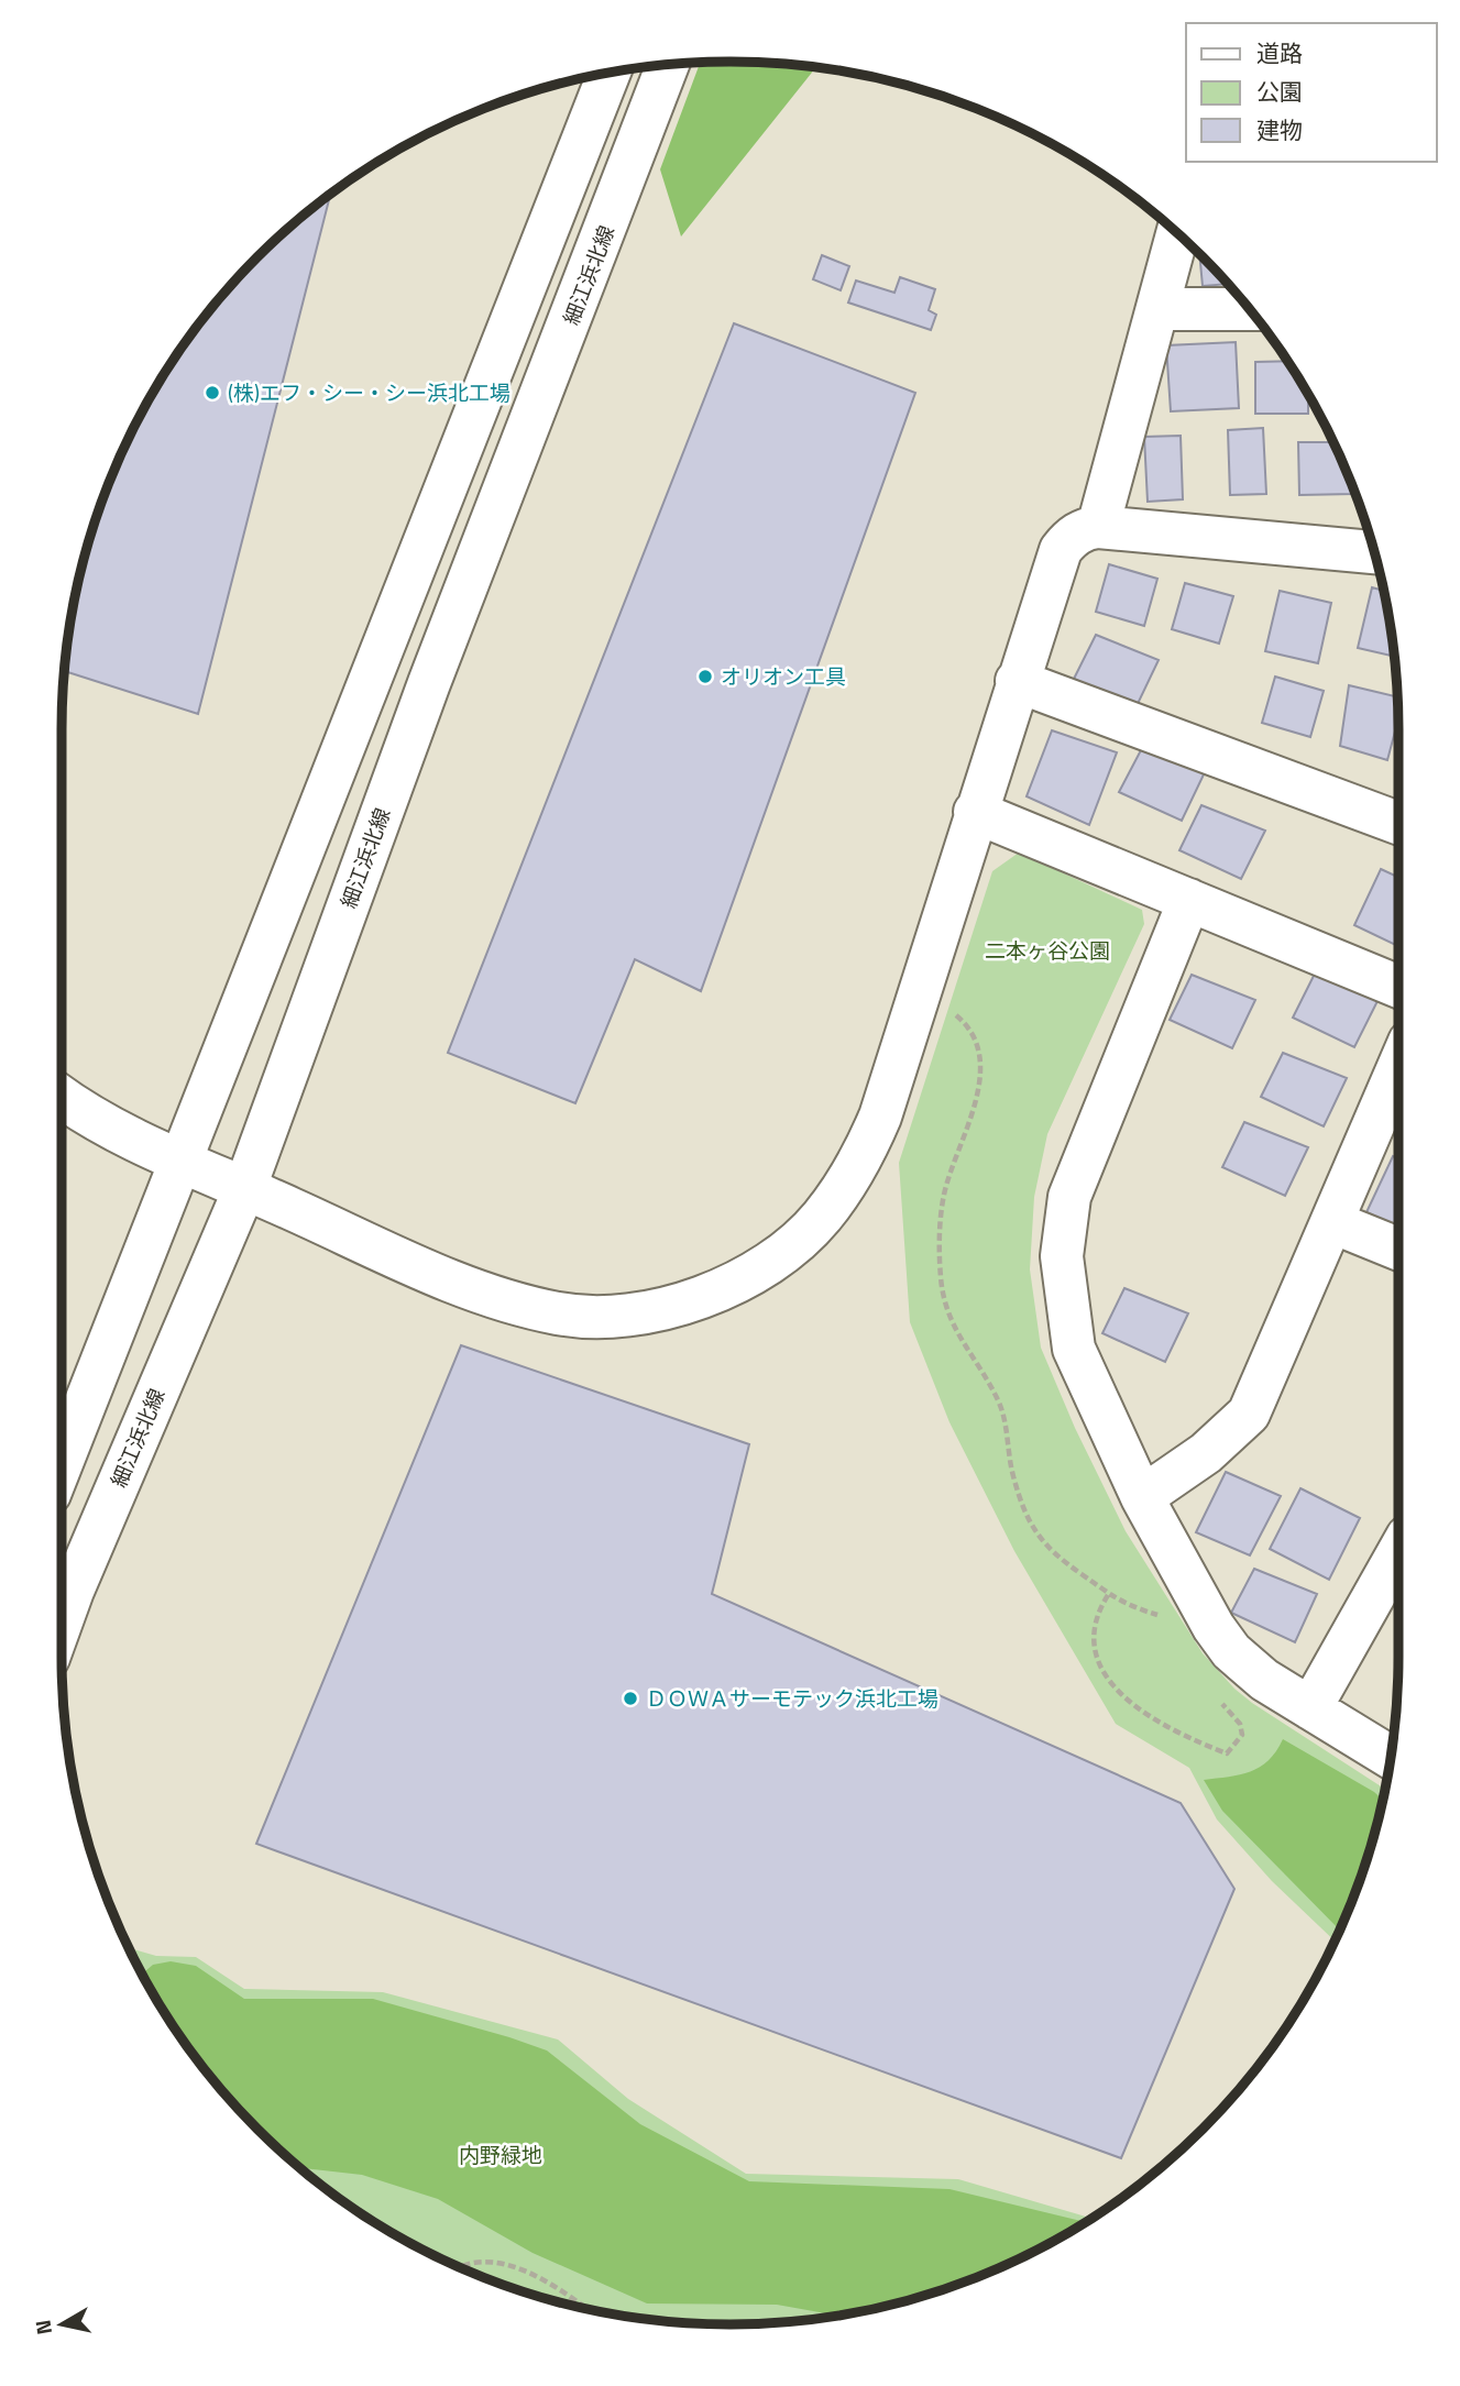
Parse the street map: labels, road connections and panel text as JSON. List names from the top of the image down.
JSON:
{
  "streets": {
    "street": ["細江浜北線"]
  },
  "parks": ["二本ヶ谷公園", "内野緑地"],
  "places": ["(株)エフ・シー・シー浜北工場", "オリオン工具", "ＤＯＷＡサーモテック浜北工場"],
  "legend": ["道路", "公園", "建物"],
  "north": "left"
}
